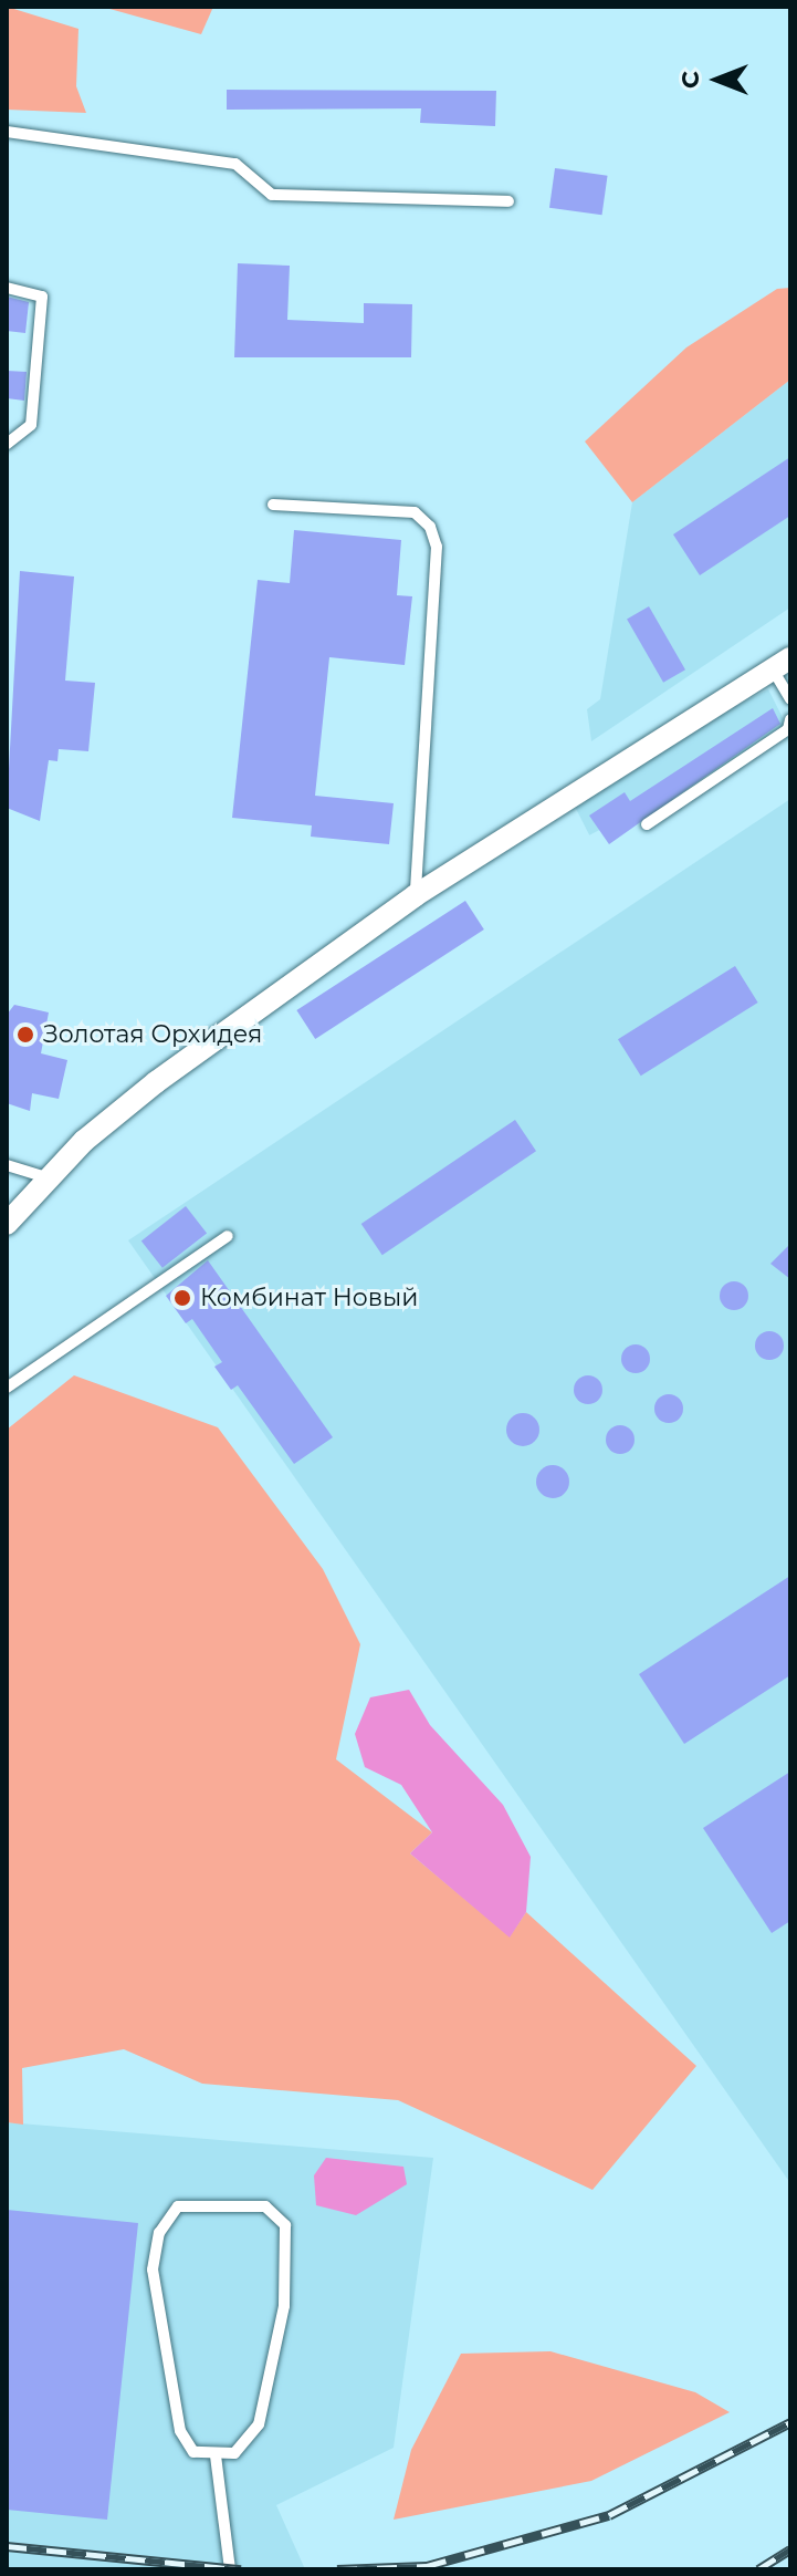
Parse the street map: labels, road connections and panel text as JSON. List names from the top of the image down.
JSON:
{
  "places": ["Золотая Орхидея", "Комбинат Новый"],
  "north": "left"
}
